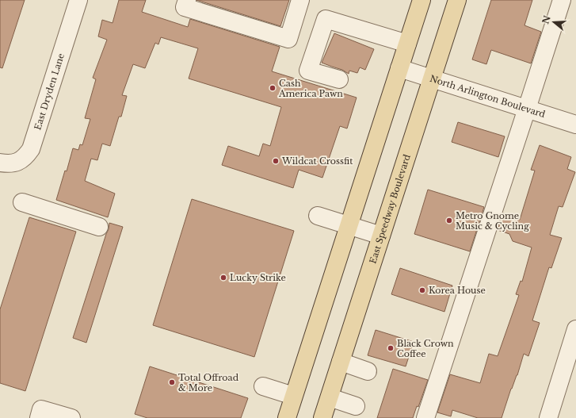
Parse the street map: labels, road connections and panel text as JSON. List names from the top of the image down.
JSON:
{
  "streets": {
    "main road": ["East Speedway Boulevard"],
    "street": ["East Dryden Lane", "North Arlington Boulevard"]
  },
  "crossings": [
    ["North Arlington Boulevard", "East Speedway Boulevard"]
  ],
  "places": [
    "Cash America Pawn",
    "Wildcat Crossfit",
    "Metro Gnome Music & Cycling",
    "Lucky Strike",
    "Korea House",
    "Black Crown Coffee",
    "Total Offroad & More"
  ],
  "north": "left"
}
